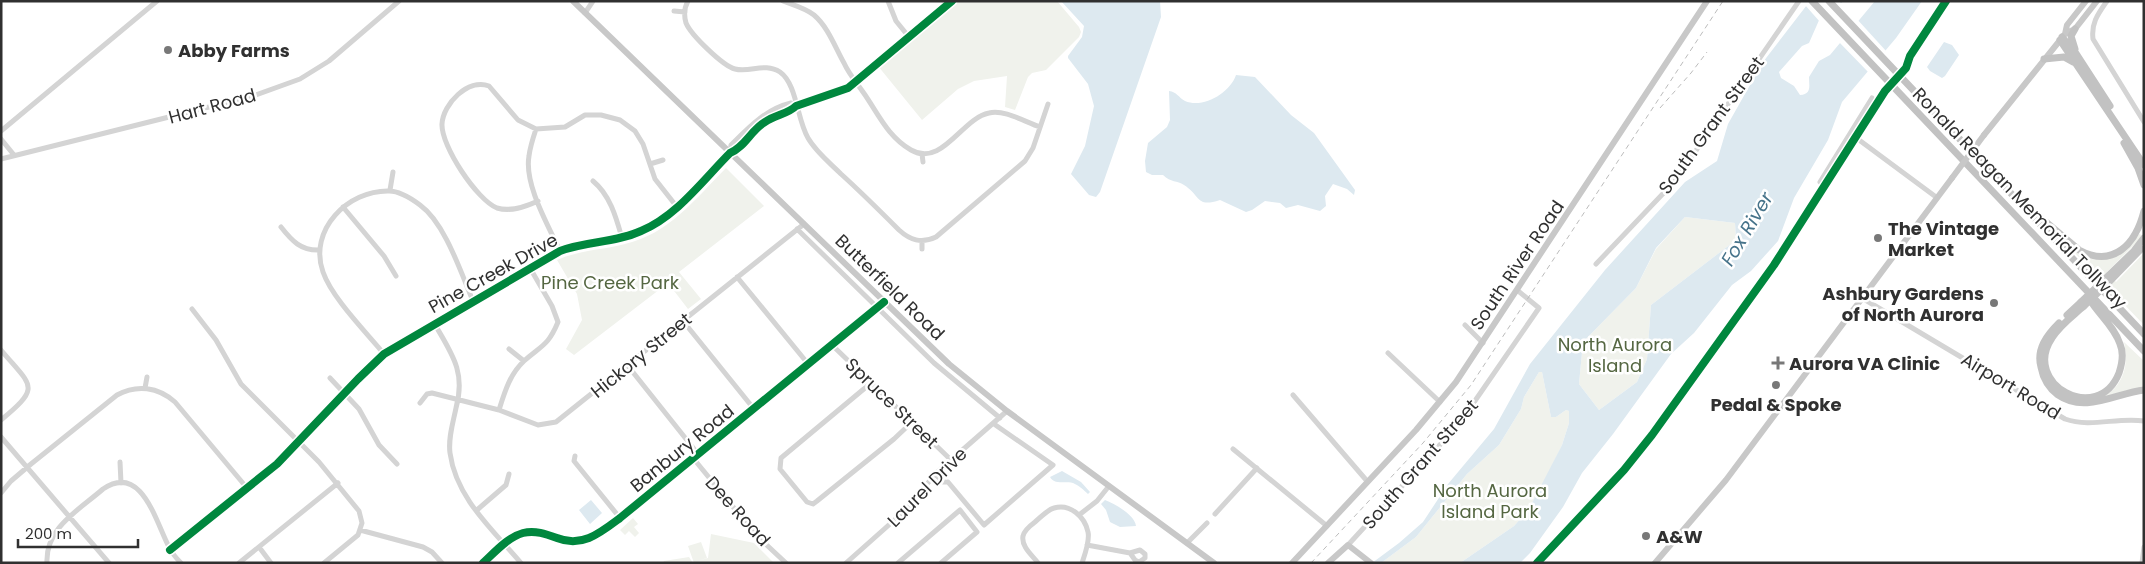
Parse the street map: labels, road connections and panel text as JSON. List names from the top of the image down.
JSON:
{
  "streets": {
    "highway": ["Ronald Reagan Memorial Tollway"],
    "main road": ["South River Road", "Butterfield Road"],
    "street": [
      "Hart Road",
      "South Grant Street",
      "Pine Creek Drive",
      "Hickory Street",
      "Airport Road",
      "Spruce Street",
      "Banbury Road",
      "Laurel Drive",
      "Dee Road"
    ]
  },
  "crossings": [
    ["South Grant Street", "South River Road"],
    ["Pine Creek Drive", "Butterfield Road"],
    ["Butterfield Road", "Hickory Street"],
    ["Butterfield Road", "Banbury Road"],
    ["Butterfield Road", "Laurel Drive"],
    ["Spruce Street", "Banbury Road"],
    ["Spruce Street", "Laurel Drive"],
    ["Banbury Road", "Dee Road"]
  ],
  "water": ["Fox River"],
  "parks": ["Pine Creek Park", "North Aurora Island", "North Aurora Island Park"],
  "places": {
    "other": [
      "Abby Farms",
      "The Vintage Market",
      "Ashbury Gardens of North Aurora",
      "Pedal & Spoke",
      "A&W"
    ],
    "health": ["Aurora VA Clinic"]
  },
  "scale_bar": "200 m"
}
